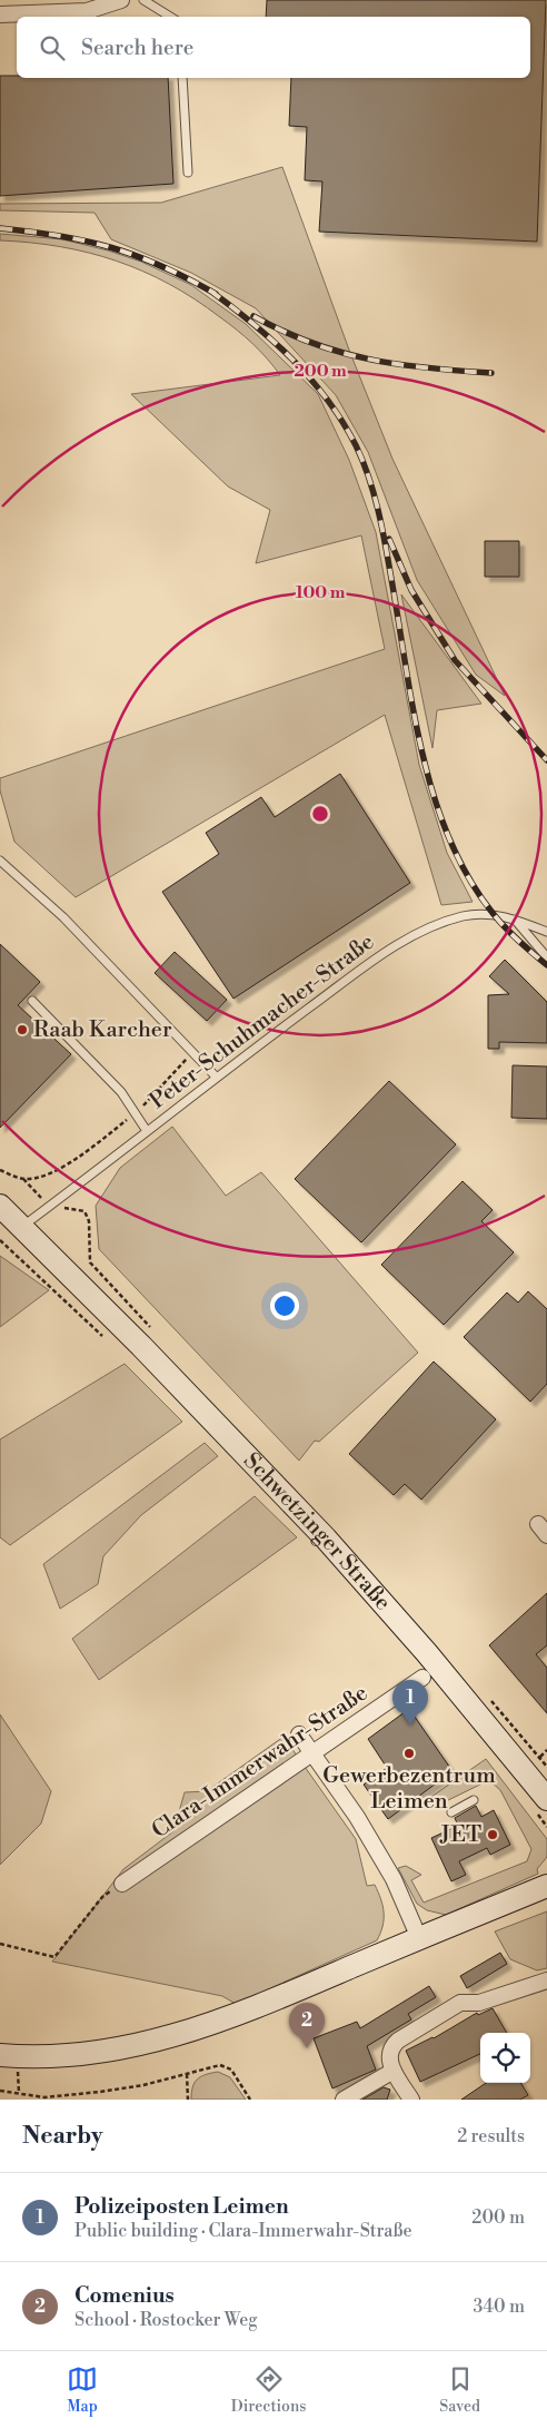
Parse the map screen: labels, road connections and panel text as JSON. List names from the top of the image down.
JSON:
{
  "streets": {
    "main road": ["Schwetzinger Straße"],
    "street": ["Clara-Immerwahr-Straße"],
    "lane": ["Peter-Schuhmacher-Straße"]
  },
  "crossings": [
    ["Peter-Schuhmacher-Straße", "Schwetzinger Straße"]
  ],
  "places": ["Raab Karcher", "Gewerbezentrum Leimen", "JET"],
  "page": {
    "search": "Search here",
    "pins": ["1", "2"],
    "heading": ["Nearby", "2 results"],
    "list": [
      {
        "mark": "1",
        "name": "Polizeiposten Leimen",
        "note": "Public building · Clara-Immerwahr-Straße",
        "value": "200 m"
      },
      {
        "mark": "2",
        "name": "Comenius",
        "note": "School · Rostocker Weg",
        "value": "340 m"
      }
    ],
    "nav": ["Map", "Directions", "Saved"]
  },
  "rings": ["200 m", "100 m"]
}
